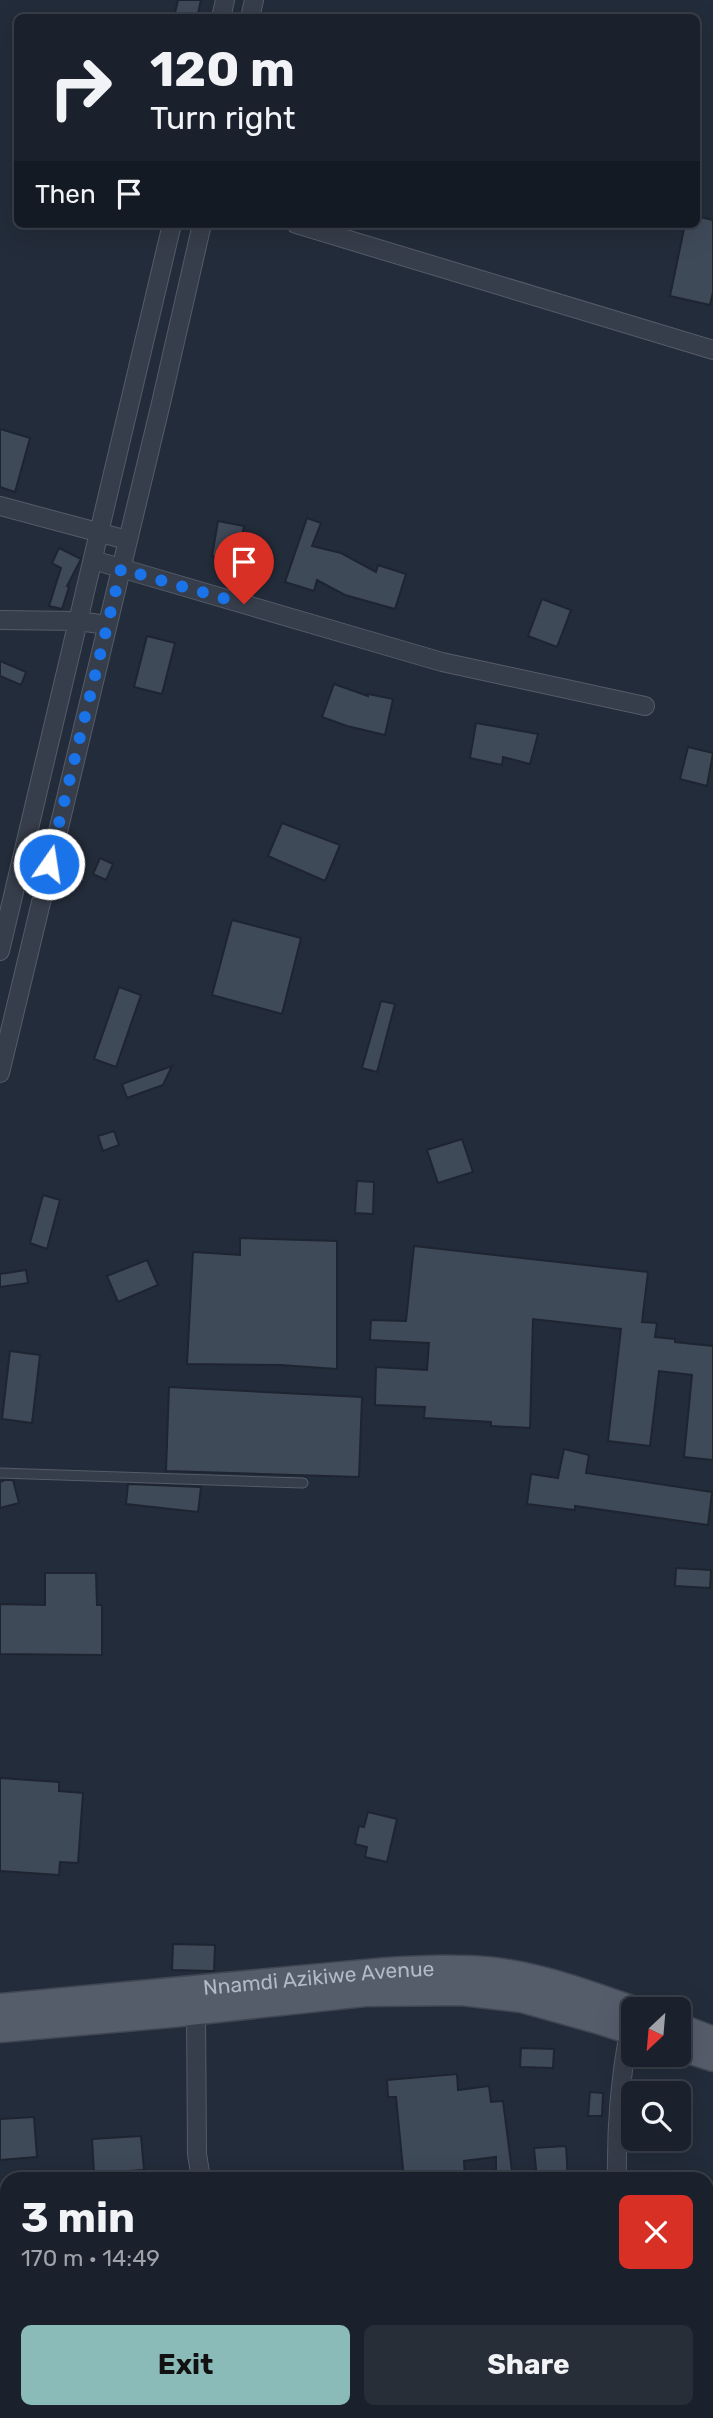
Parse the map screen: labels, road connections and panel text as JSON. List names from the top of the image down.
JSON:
{
  "streets": {
    "main road": ["Nnamdi Azikiwe Avenue"]
  },
  "north": "bottom left",
  "page": {
    "turn": ["120 m", "Turn right"],
    "then": "Then",
    "heading": ["3 min", "170 m · 14:49"],
    "buttons": ["Exit", "Share"]
  }
}
